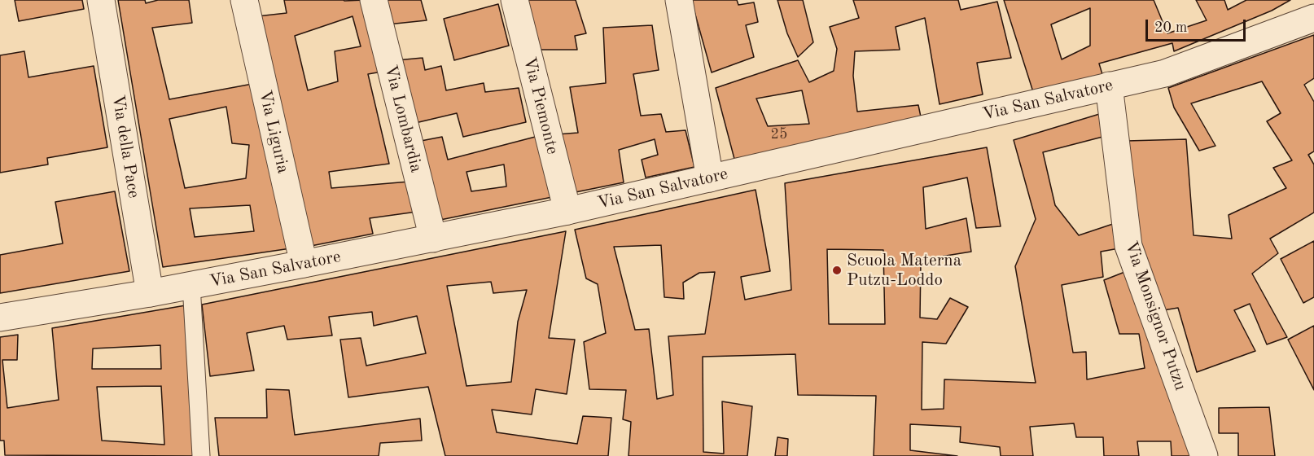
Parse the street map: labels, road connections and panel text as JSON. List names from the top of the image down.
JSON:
{
  "streets": {
    "street": [
      "Via San Salvatore",
      "Via Piemonte",
      "Via Lombardia",
      "Via Liguria",
      "Via della Pace",
      "Via Monsignor Putzu"
    ]
  },
  "crossings": [
    ["Via San Salvatore", "Via Piemonte"],
    ["Via San Salvatore", "Via Lombardia"],
    ["Via San Salvatore", "Via Liguria"],
    ["Via San Salvatore", "Via della Pace"],
    ["Via San Salvatore", "Via Monsignor Putzu"]
  ],
  "places": ["Scuola Materna Putzu-Loddo"],
  "house_numbers": ["25"],
  "scale_bar": "20 m"
}
